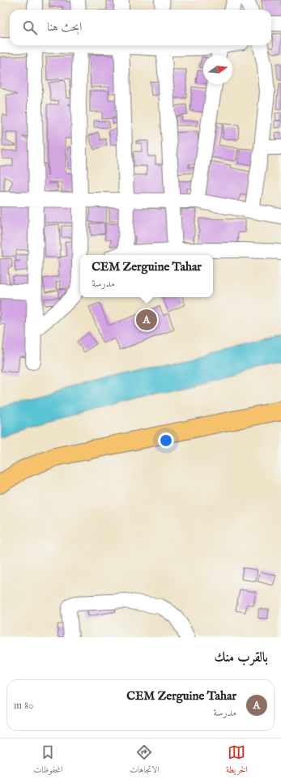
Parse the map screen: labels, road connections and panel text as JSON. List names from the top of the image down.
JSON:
{
  "north": "right",
  "page": {
    "search": "ابحث هنا",
    "popup": ["CEM Zerguine Tahar", "مدرسة"],
    "pins": "A",
    "heading": "بالقرب منك",
    "list": [
      {
        "mark": "A",
        "name": "CEM Zerguine Tahar",
        "note": "مدرسة",
        "value": "80 m"
      }
    ],
    "nav": ["الخريطة", "الاتجاهات", "المحفوظات"]
  }
}
